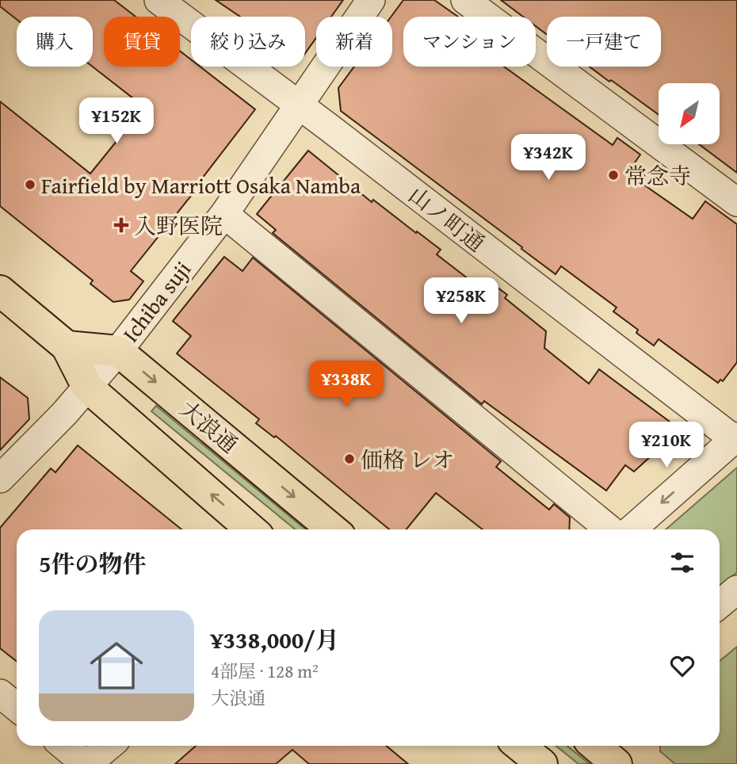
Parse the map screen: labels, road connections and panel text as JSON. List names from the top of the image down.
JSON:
{
  "streets": {
    "main road": ["大浪通"],
    "street": ["山ノ町通", "Ichiba suji"]
  },
  "crossings": [
    ["山ノ町通", "Ichiba suji"],
    ["Ichiba suji", "大浪通"]
  ],
  "places": {
    "other": ["常念寺", "Fairfield by Marriott Osaka Namba", "価格 レオ"],
    "health": ["入野医院"]
  },
  "north": "bottom left",
  "page": {
    "chip": [
      "購入",
      "賃貸",
      "絞り込み",
      "新着",
      "マンション",
      "一戸建て"
    ],
    "price": [
      "¥152K",
      "¥342K",
      "¥258K",
      "¥338K",
      "¥210K"
    ],
    "heading": "5件の物件",
    "list": [
      {
        "name": "¥338,000/月",
        "note": "4部屋 · 128 m² · 大浪通"
      }
    ]
  }
}
